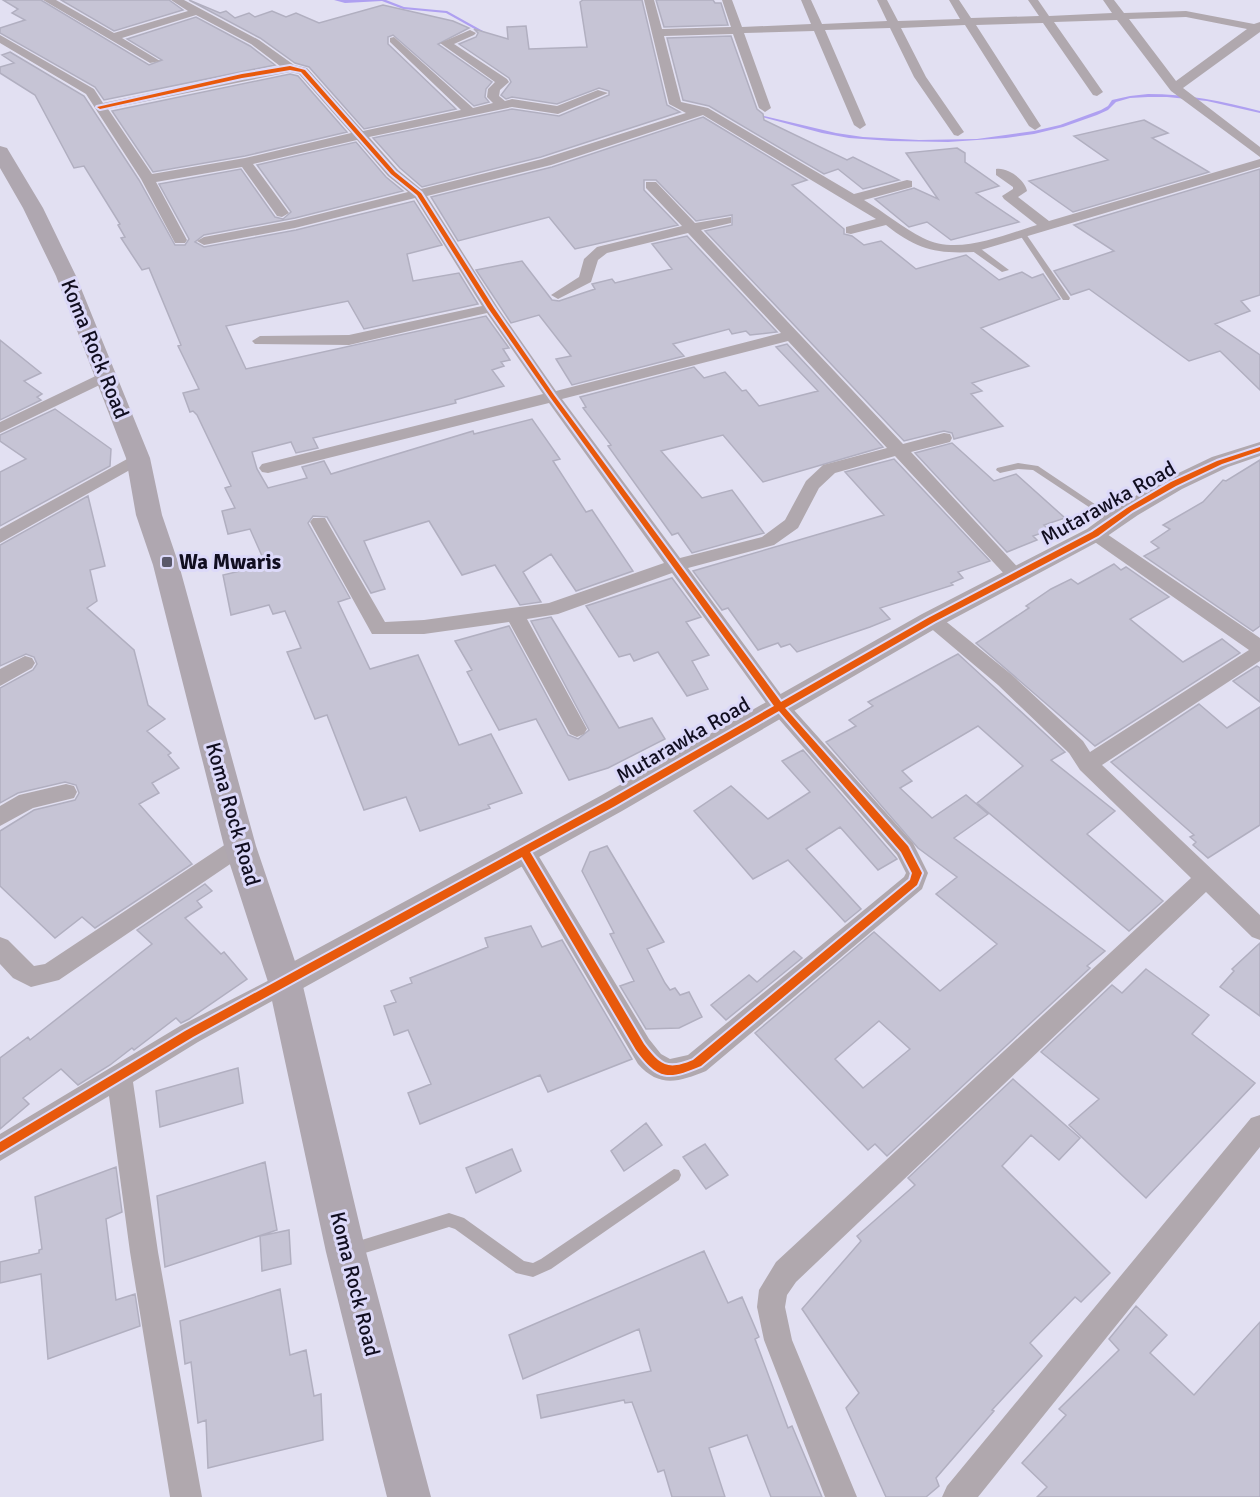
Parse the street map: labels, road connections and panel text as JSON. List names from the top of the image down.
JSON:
{
  "streets": {
    "main road": ["Koma Rock Road"],
    "street": ["Mutarawka Road"]
  },
  "crossings": [
    ["Koma Rock Road", "Mutarawka Road"]
  ],
  "places": {
    "transit": ["Wa Mwaris"]
  }
}
